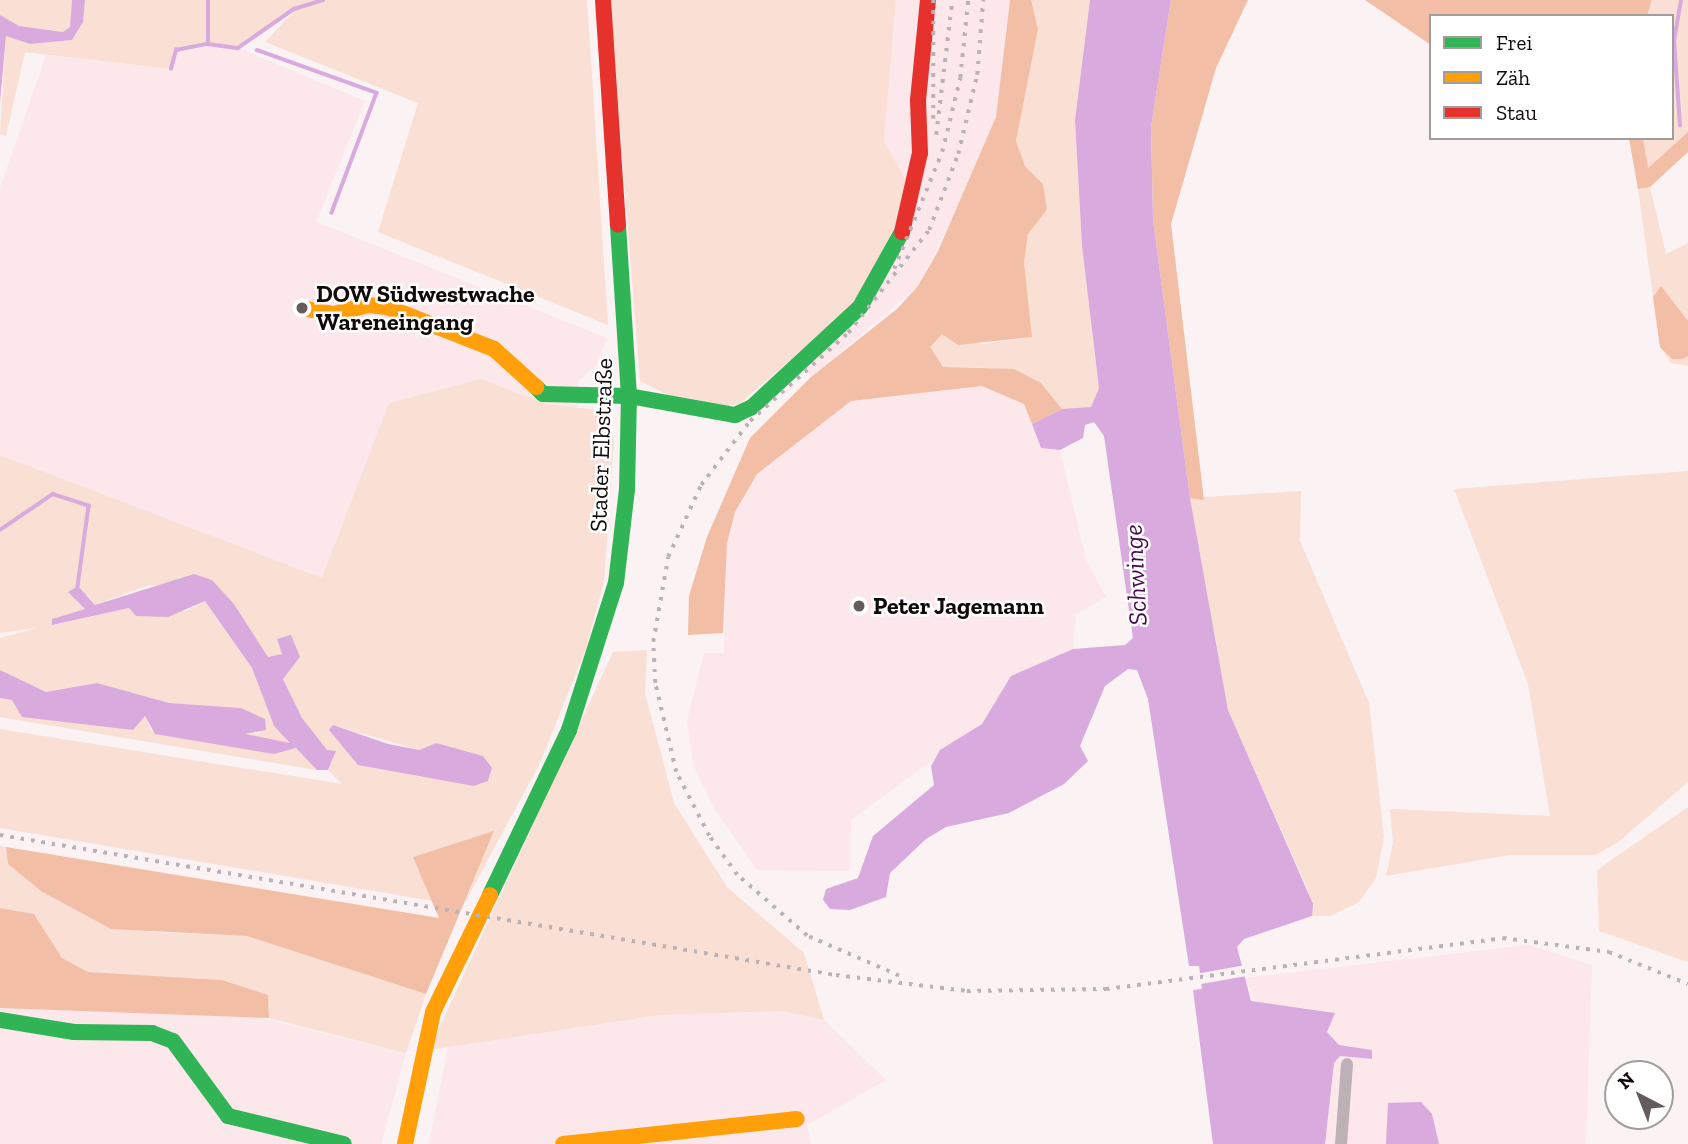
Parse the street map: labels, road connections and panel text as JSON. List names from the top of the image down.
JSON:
{
  "streets": {
    "street": ["Stader Elbstraße"]
  },
  "water": ["Schwinge"],
  "places": ["DOW Südwestwache Wareneingang", "Peter Jagemann"],
  "legend": ["Frei", "Zäh", "Stau"],
  "north": "top left"
}
